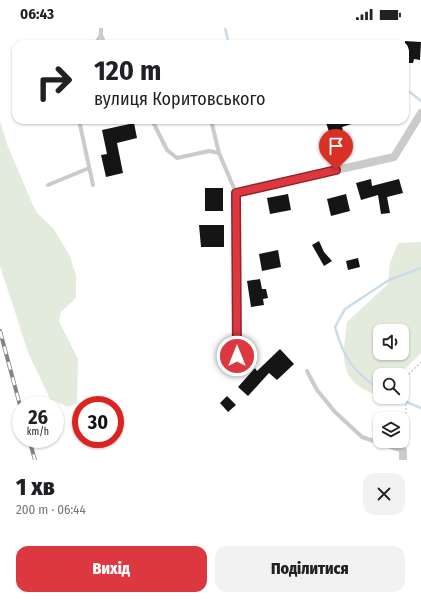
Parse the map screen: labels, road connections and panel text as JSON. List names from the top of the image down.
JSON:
{
  "page": {
    "status": "06:43",
    "turn": ["120 m", "вулиця Коритовського"],
    "speed": "26 km/h",
    "limit": "30",
    "heading": ["1 хв", "200 m · 06:44"],
    "buttons": ["Вихід", "Поділитися"]
  }
}
